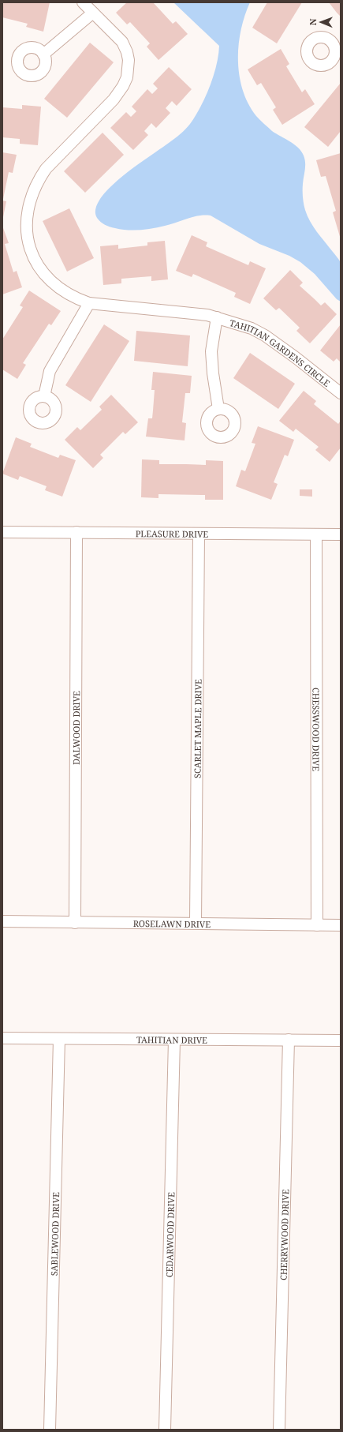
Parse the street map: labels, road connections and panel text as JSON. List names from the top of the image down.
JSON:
{
  "streets": {
    "street": [
      "TAHITIAN GARDENS CIRCLE",
      "PLEASURE DRIVE",
      "DALWOOD DRIVE",
      "SCARLET MAPLE DRIVE",
      "CHESSWOOD DRIVE",
      "ROSELAWN DRIVE",
      "TAHITIAN DRIVE",
      "SABLEWOOD DRIVE",
      "CEDARWOOD DRIVE",
      "CHERRYWOOD DRIVE"
    ]
  },
  "crossings": [
    ["PLEASURE DRIVE", "DALWOOD DRIVE"],
    ["PLEASURE DRIVE", "SCARLET MAPLE DRIVE"],
    ["PLEASURE DRIVE", "CHESSWOOD DRIVE"],
    ["DALWOOD DRIVE", "ROSELAWN DRIVE"],
    ["SCARLET MAPLE DRIVE", "ROSELAWN DRIVE"],
    ["CHESSWOOD DRIVE", "ROSELAWN DRIVE"],
    ["TAHITIAN DRIVE", "SABLEWOOD DRIVE"],
    ["TAHITIAN DRIVE", "CEDARWOOD DRIVE"],
    ["TAHITIAN DRIVE", "CHERRYWOOD DRIVE"]
  ],
  "north": "left"
}
